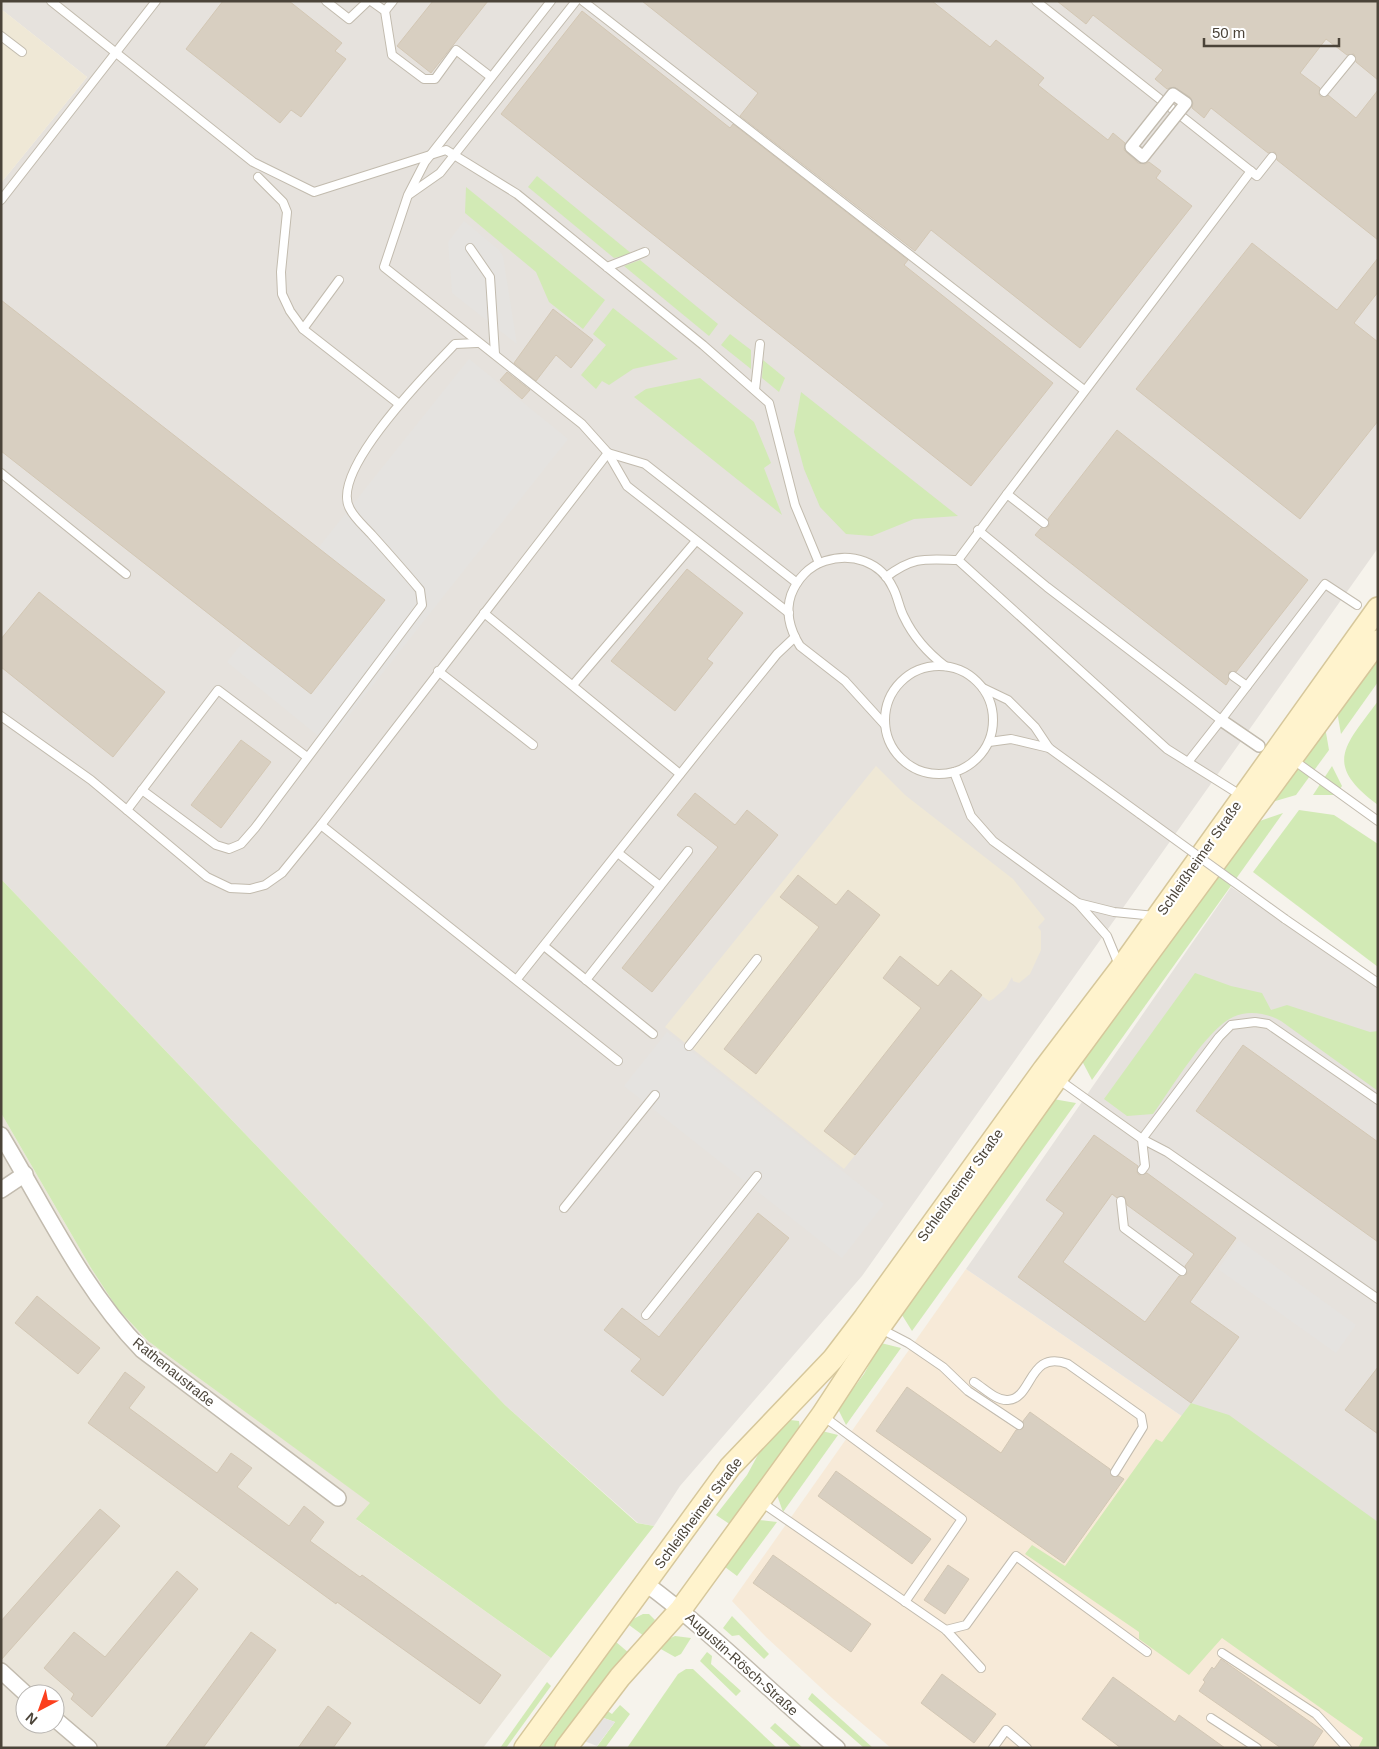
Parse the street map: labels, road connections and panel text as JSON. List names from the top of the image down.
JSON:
{
  "streets": {
    "main road": ["Schleißheimer Straße"],
    "street": ["Rathenaustraße", "Augustin-Rösch-Straße"]
  },
  "crossings": [
    ["Schleißheimer Straße", "Augustin-Rösch-Straße"]
  ],
  "scale_bar": "50 m",
  "north": "bottom left"
}
